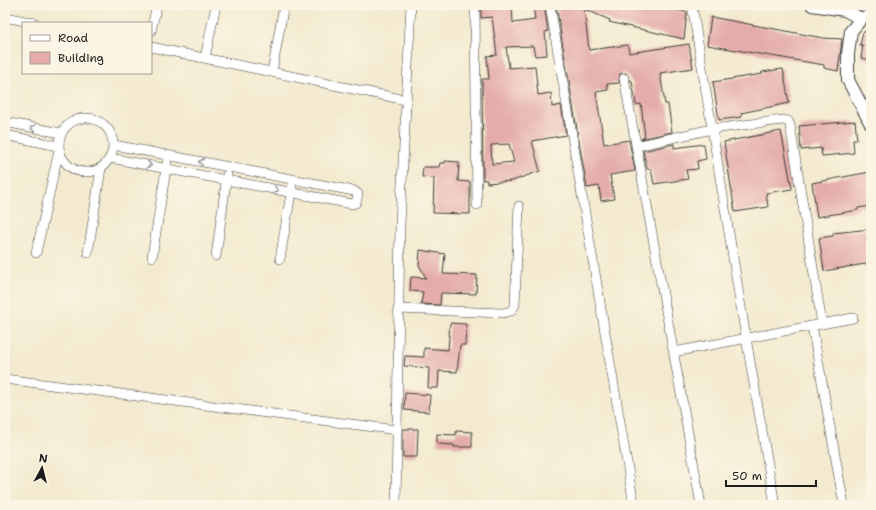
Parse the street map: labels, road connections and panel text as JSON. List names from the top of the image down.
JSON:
{
  "legend": ["Road", "Building"],
  "scale_bar": "50 m",
  "north": "top"
}
